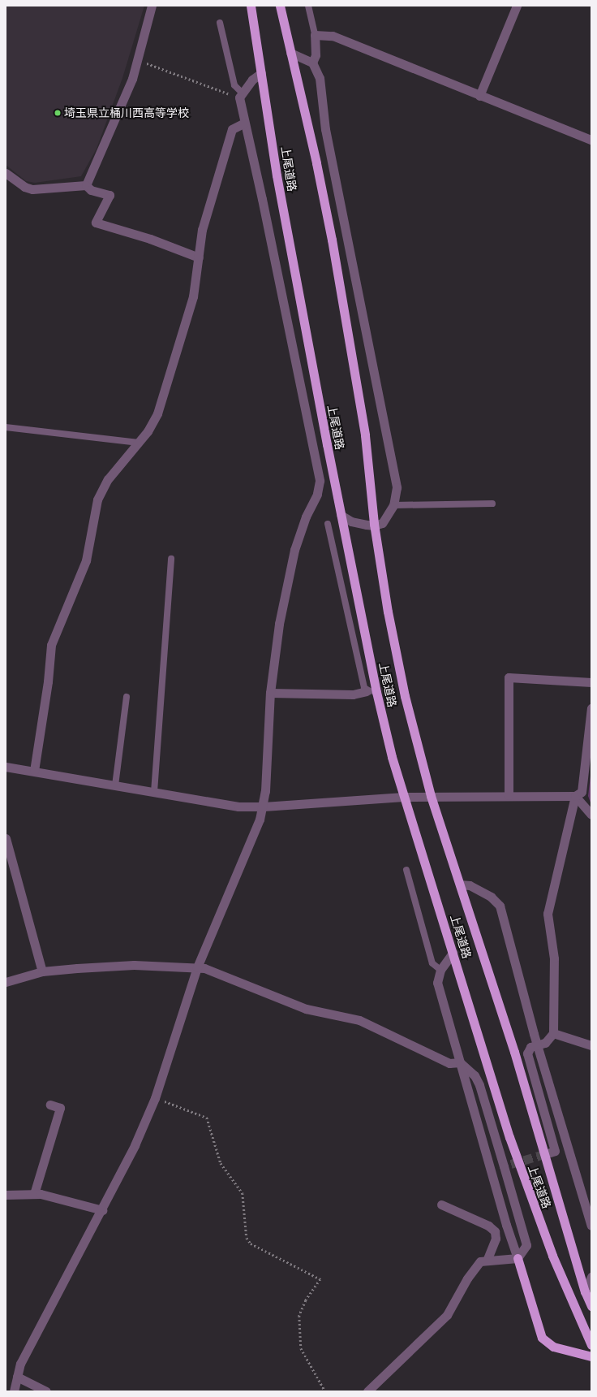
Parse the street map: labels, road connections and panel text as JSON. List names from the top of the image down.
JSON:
{
  "streets": {
    "highway": ["上尾道路"]
  },
  "places": ["埼玉県立桶川西高等学校"]
}
